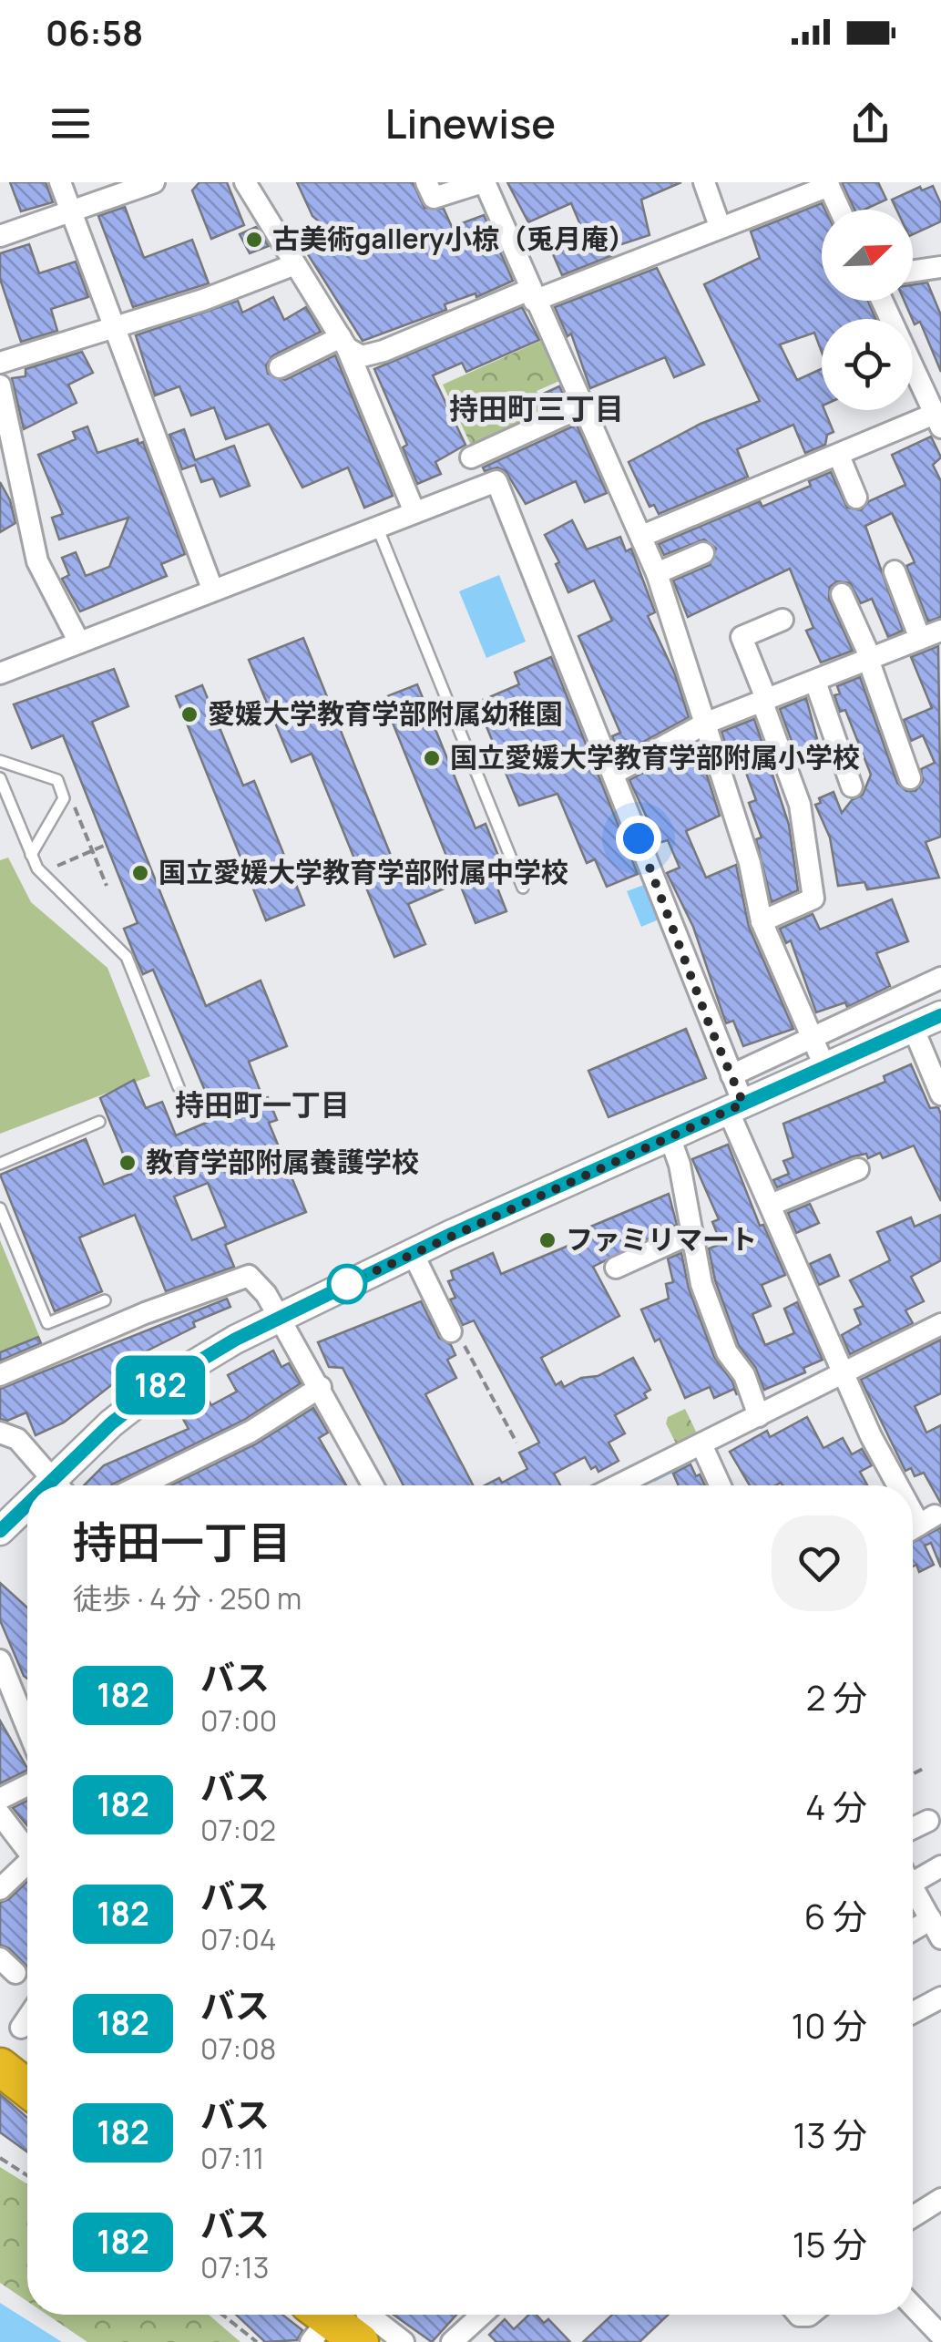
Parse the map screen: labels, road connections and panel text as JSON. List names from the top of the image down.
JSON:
{
  "districts": ["持田町三丁目", "持田町一丁目"],
  "places": [
    "古美術gallery小椋（兎月庵）",
    "愛媛大学教育学部附属幼稚園",
    "国立愛媛大学教育学部附属小学校",
    "国立愛媛大学教育学部附属中学校",
    "教育学部附属養護学校",
    "ファミリマート"
  ],
  "lines": ["bus line 182"],
  "north": "top right",
  "page": {
    "status": "06:58",
    "header": "Linewise",
    "on_map": "182",
    "heading": ["持田一丁目", "徒歩 · 4 分 · 250 m"],
    "list": [
      {
        "mark": "182",
        "name": "バス",
        "note": "07:00",
        "value": "2 分"
      },
      {
        "mark": "182",
        "name": "バス",
        "note": "07:02",
        "value": "4 分"
      },
      {
        "mark": "182",
        "name": "バス",
        "note": "07:04",
        "value": "6 分"
      },
      {
        "mark": "182",
        "name": "バス",
        "note": "07:08",
        "value": "10 分"
      },
      {
        "mark": "182",
        "name": "バス",
        "note": "07:11",
        "value": "13 分"
      },
      {
        "mark": "182",
        "name": "バス",
        "note": "07:13",
        "value": "15 分"
      }
    ]
  }
}
